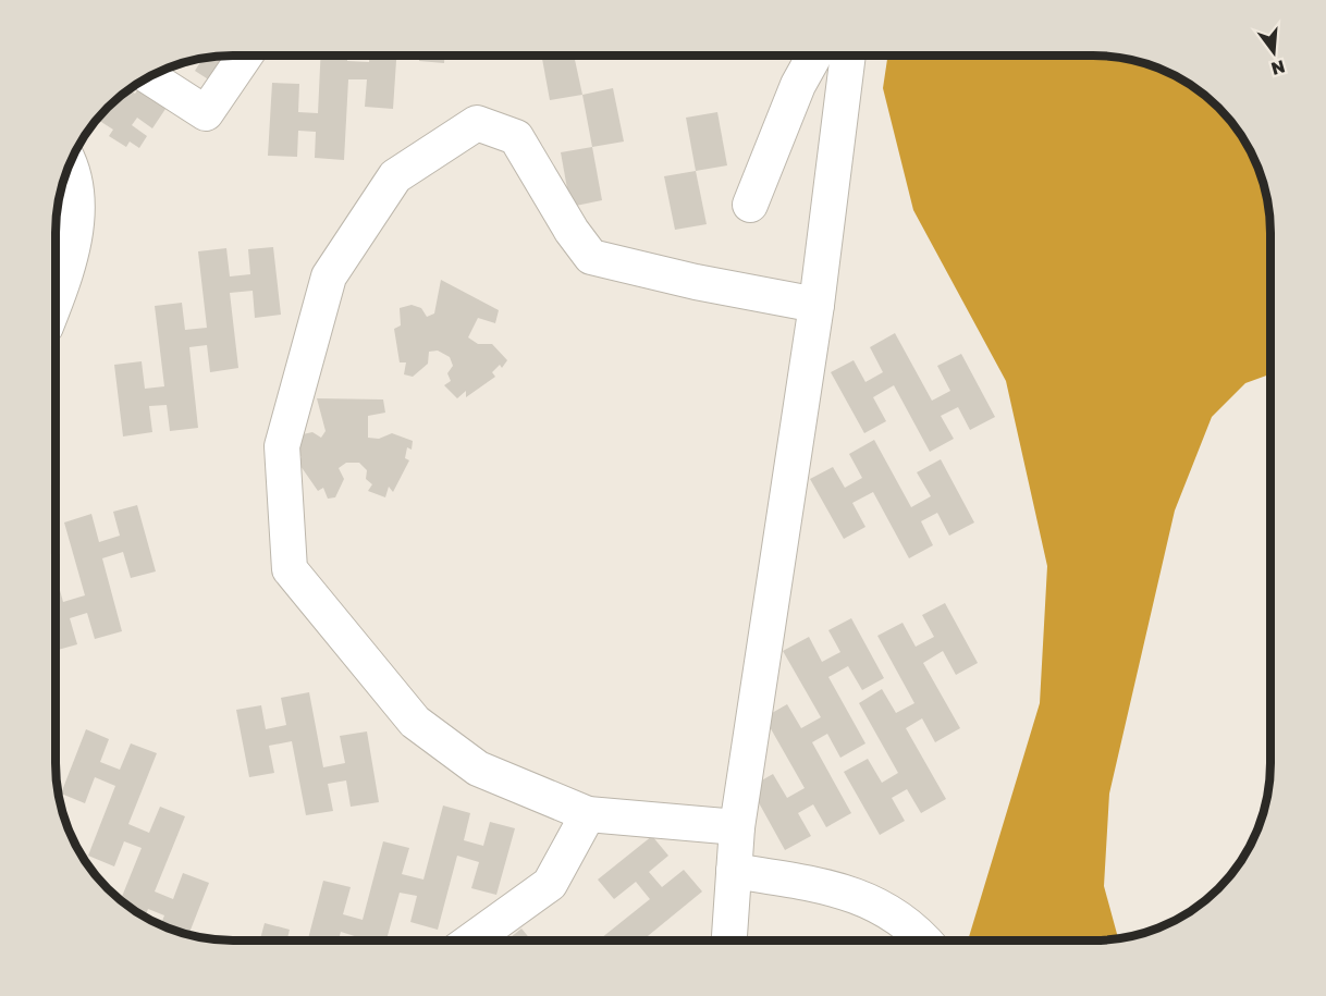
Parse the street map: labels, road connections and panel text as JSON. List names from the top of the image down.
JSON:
{
  "north": "bottom"
}
